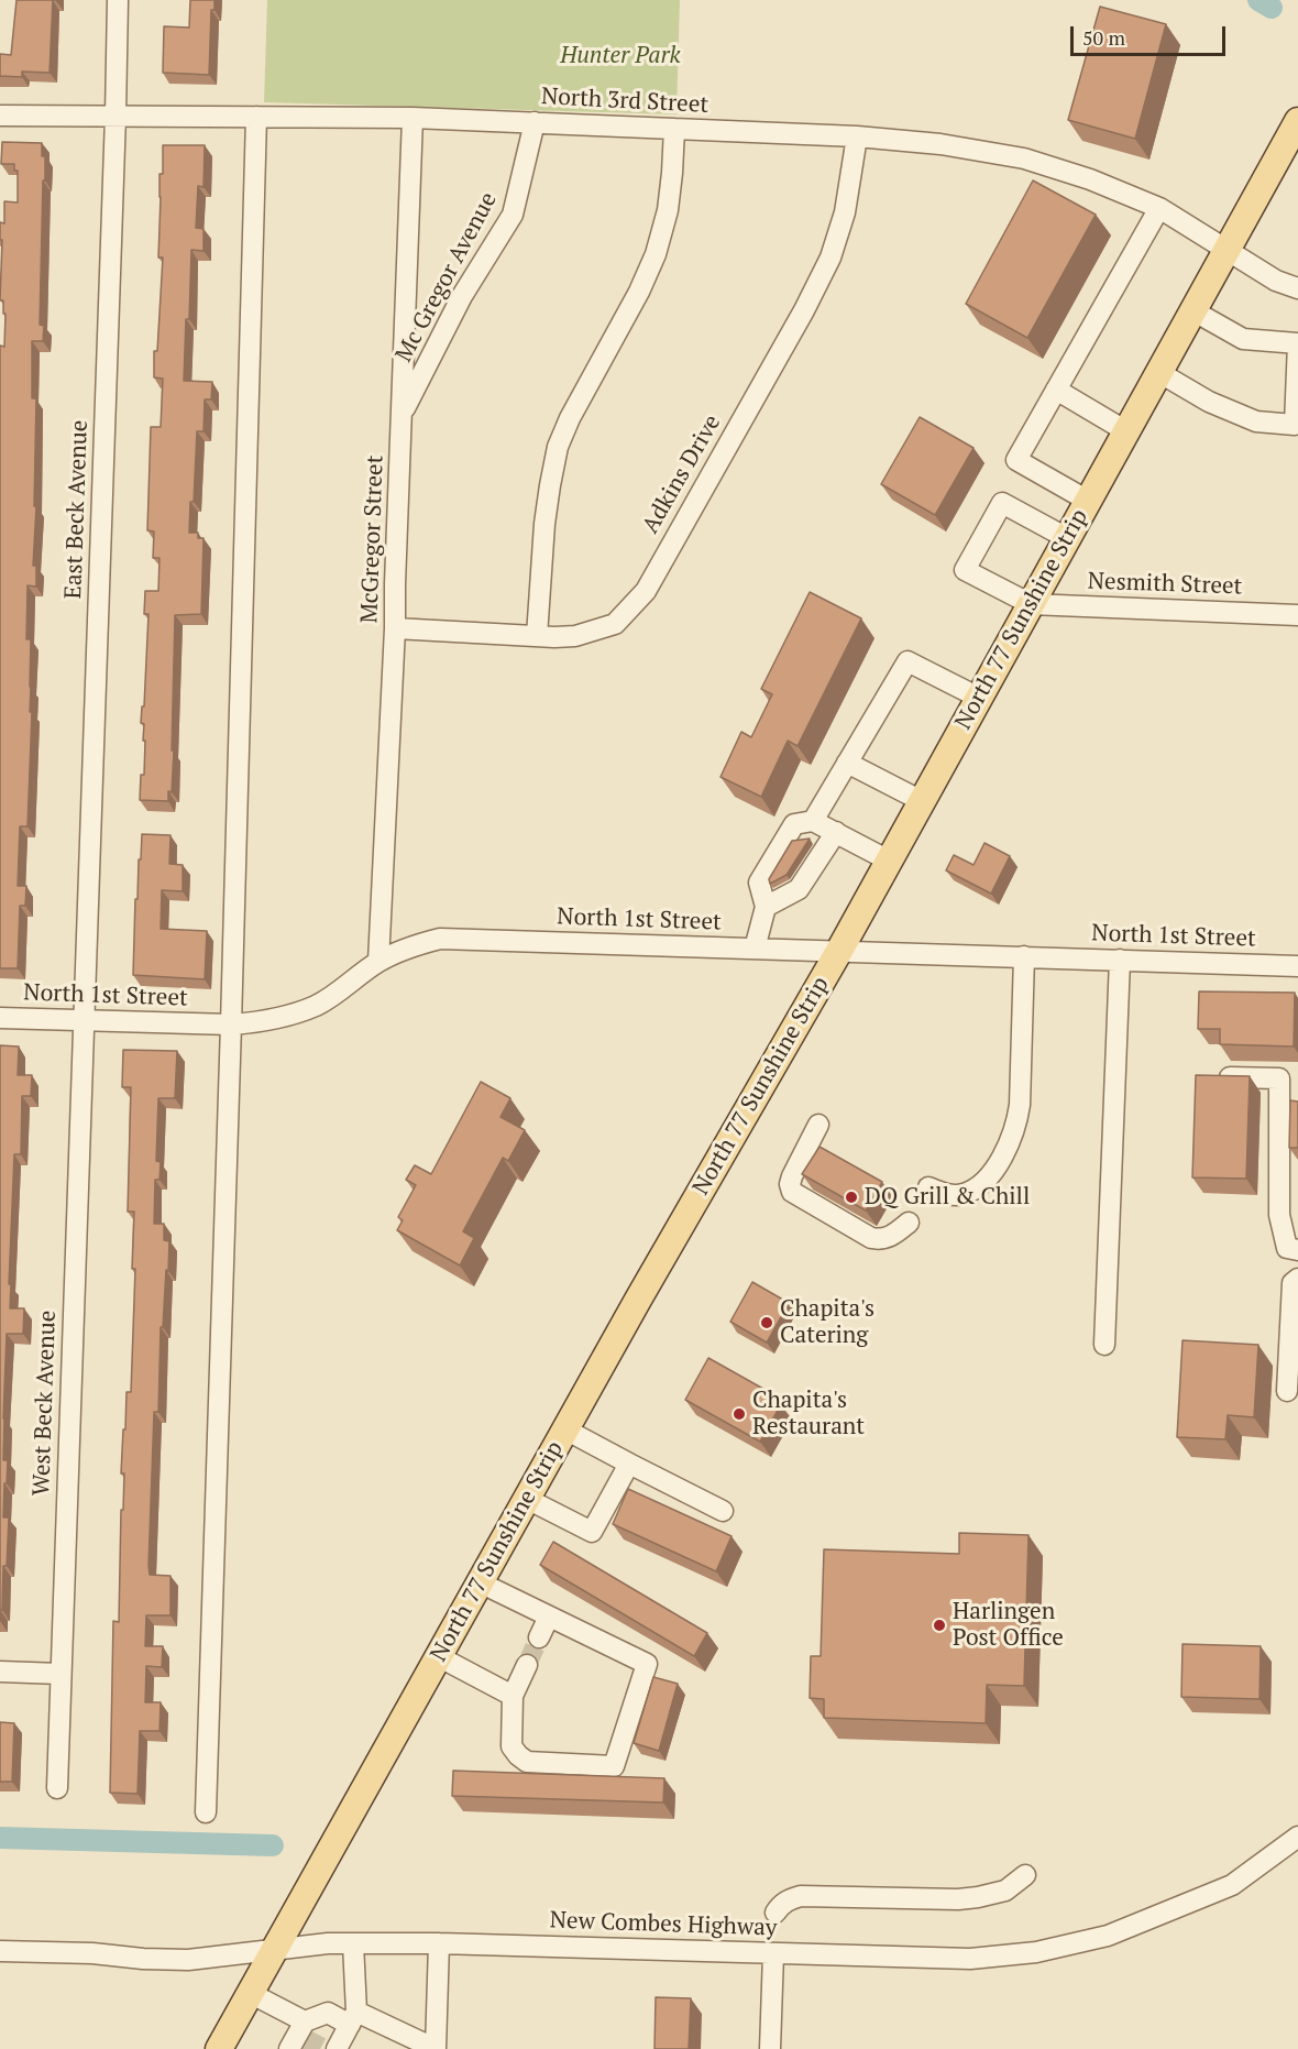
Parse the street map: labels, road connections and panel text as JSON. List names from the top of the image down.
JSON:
{
  "streets": {
    "main road": ["North 77 Sunshine Strip"],
    "street": [
      "North 3rd Street",
      "Mc Gregor Avenue",
      "Adkins Drive",
      "East Beck Avenue",
      "McGregor Street",
      "Nesmith Street",
      "North 1st Street",
      "West Beck Avenue",
      "New Combes Highway"
    ]
  },
  "crossings": [
    ["North 3rd Street", "Mc Gregor Avenue"],
    ["North 3rd Street", "Adkins Drive"],
    ["North 3rd Street", "East Beck Avenue"],
    ["North 3rd Street", "McGregor Street"],
    ["North 3rd Street", "North 77 Sunshine Strip"],
    ["Mc Gregor Avenue", "McGregor Street"],
    ["Adkins Drive", "McGregor Street"],
    ["East Beck Avenue", "North 1st Street"],
    ["East Beck Avenue", "West Beck Avenue"],
    ["McGregor Street", "North 1st Street"],
    ["Nesmith Street", "North 77 Sunshine Strip"],
    ["North 77 Sunshine Strip", "North 1st Street"],
    ["North 77 Sunshine Strip", "New Combes Highway"],
    ["North 1st Street", "West Beck Avenue"]
  ],
  "parks": ["Hunter Park"],
  "places": [
    "DQ Grill & Chill",
    "Chapita's Catering",
    "Chapita's Restaurant",
    "Harlingen Post Office"
  ],
  "scale_bar": "50 m"
}
